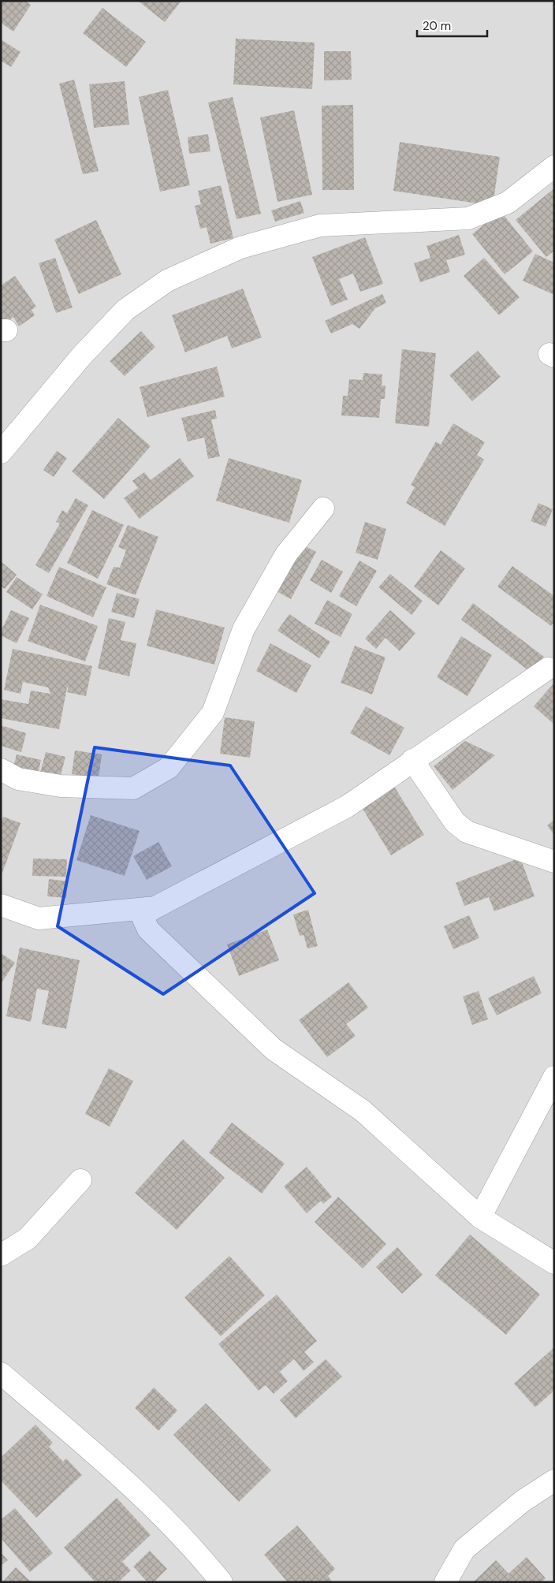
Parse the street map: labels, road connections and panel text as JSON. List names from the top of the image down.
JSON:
{
  "scale_bar": "20 m"
}
